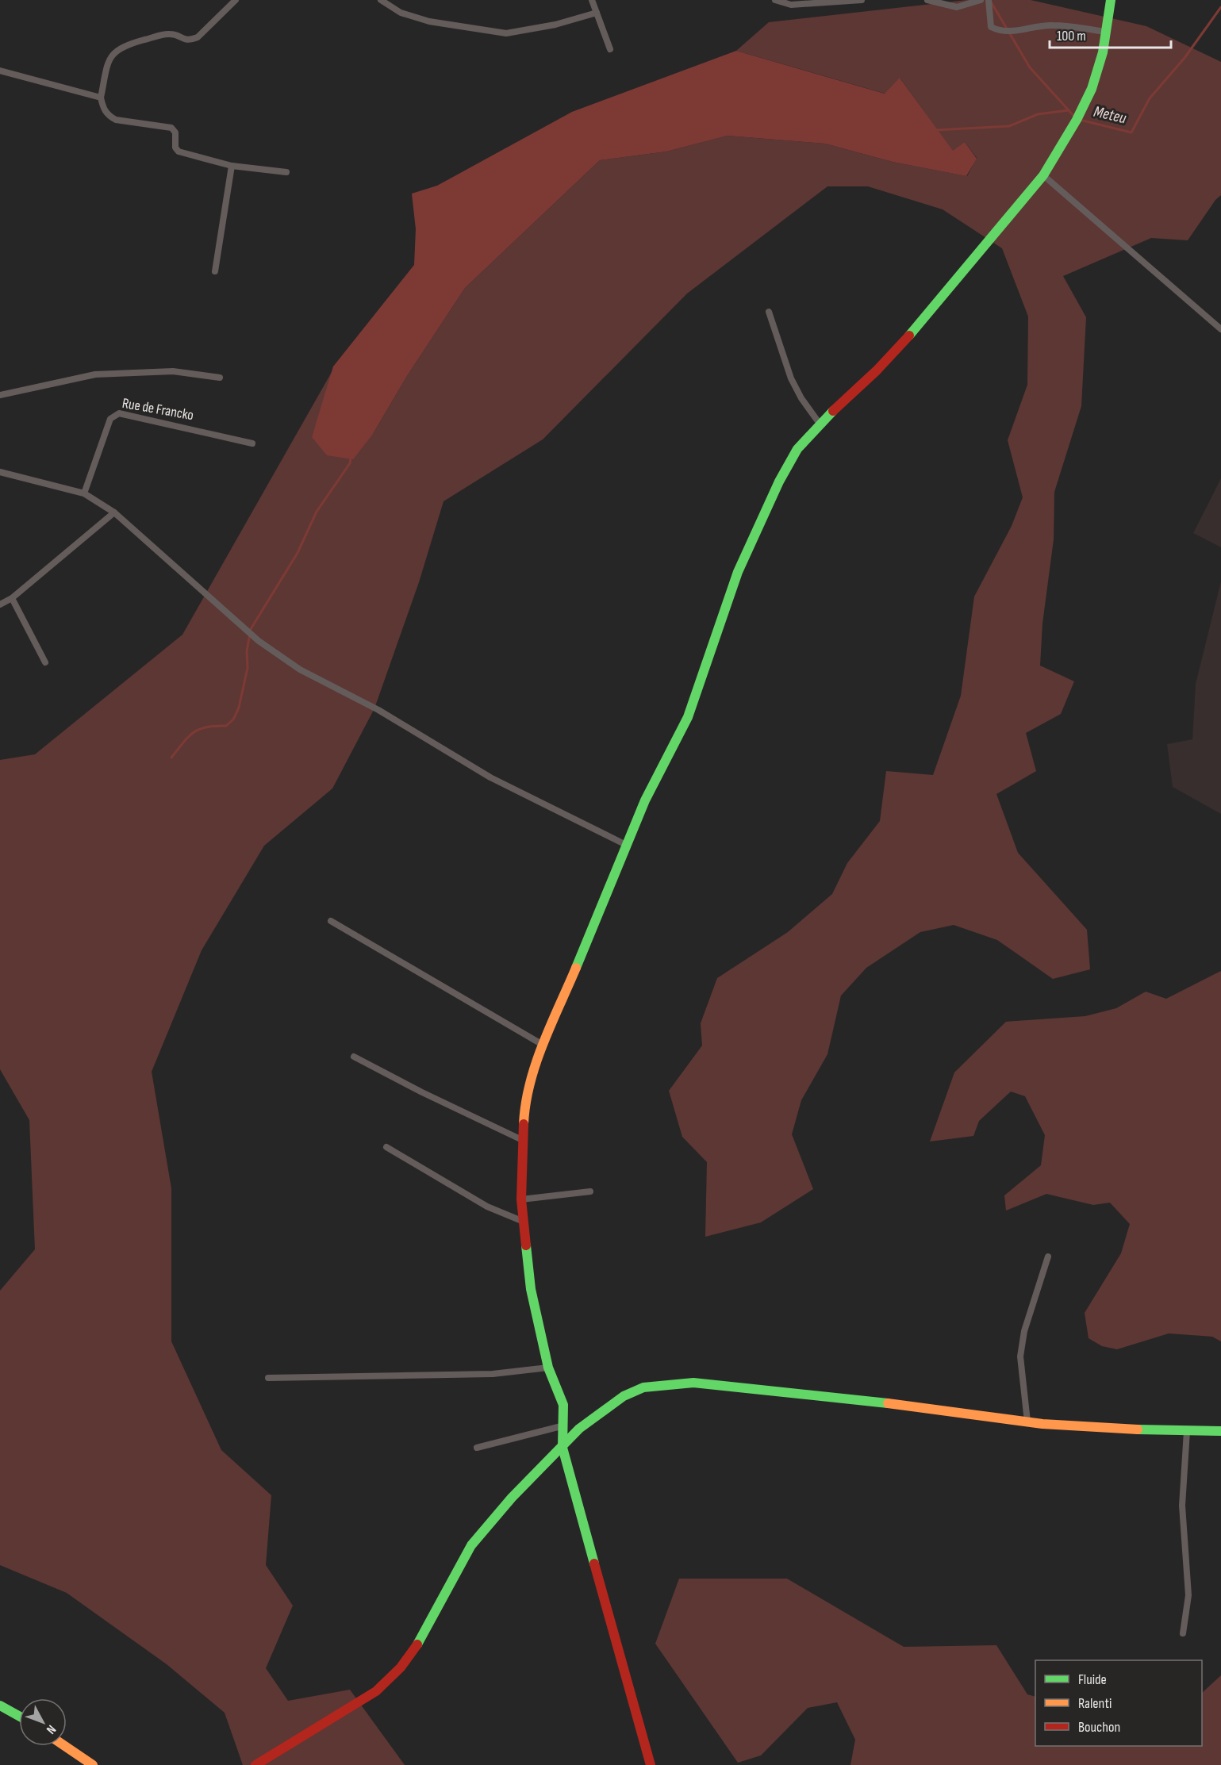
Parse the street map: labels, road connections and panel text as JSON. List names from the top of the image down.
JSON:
{
  "streets": {
    "street": ["Rue de Francko"]
  },
  "water": ["Meteu"],
  "legend": ["Fluide", "Ralenti", "Bouchon"],
  "scale_bar": "100 m",
  "north": "bottom right"
}
